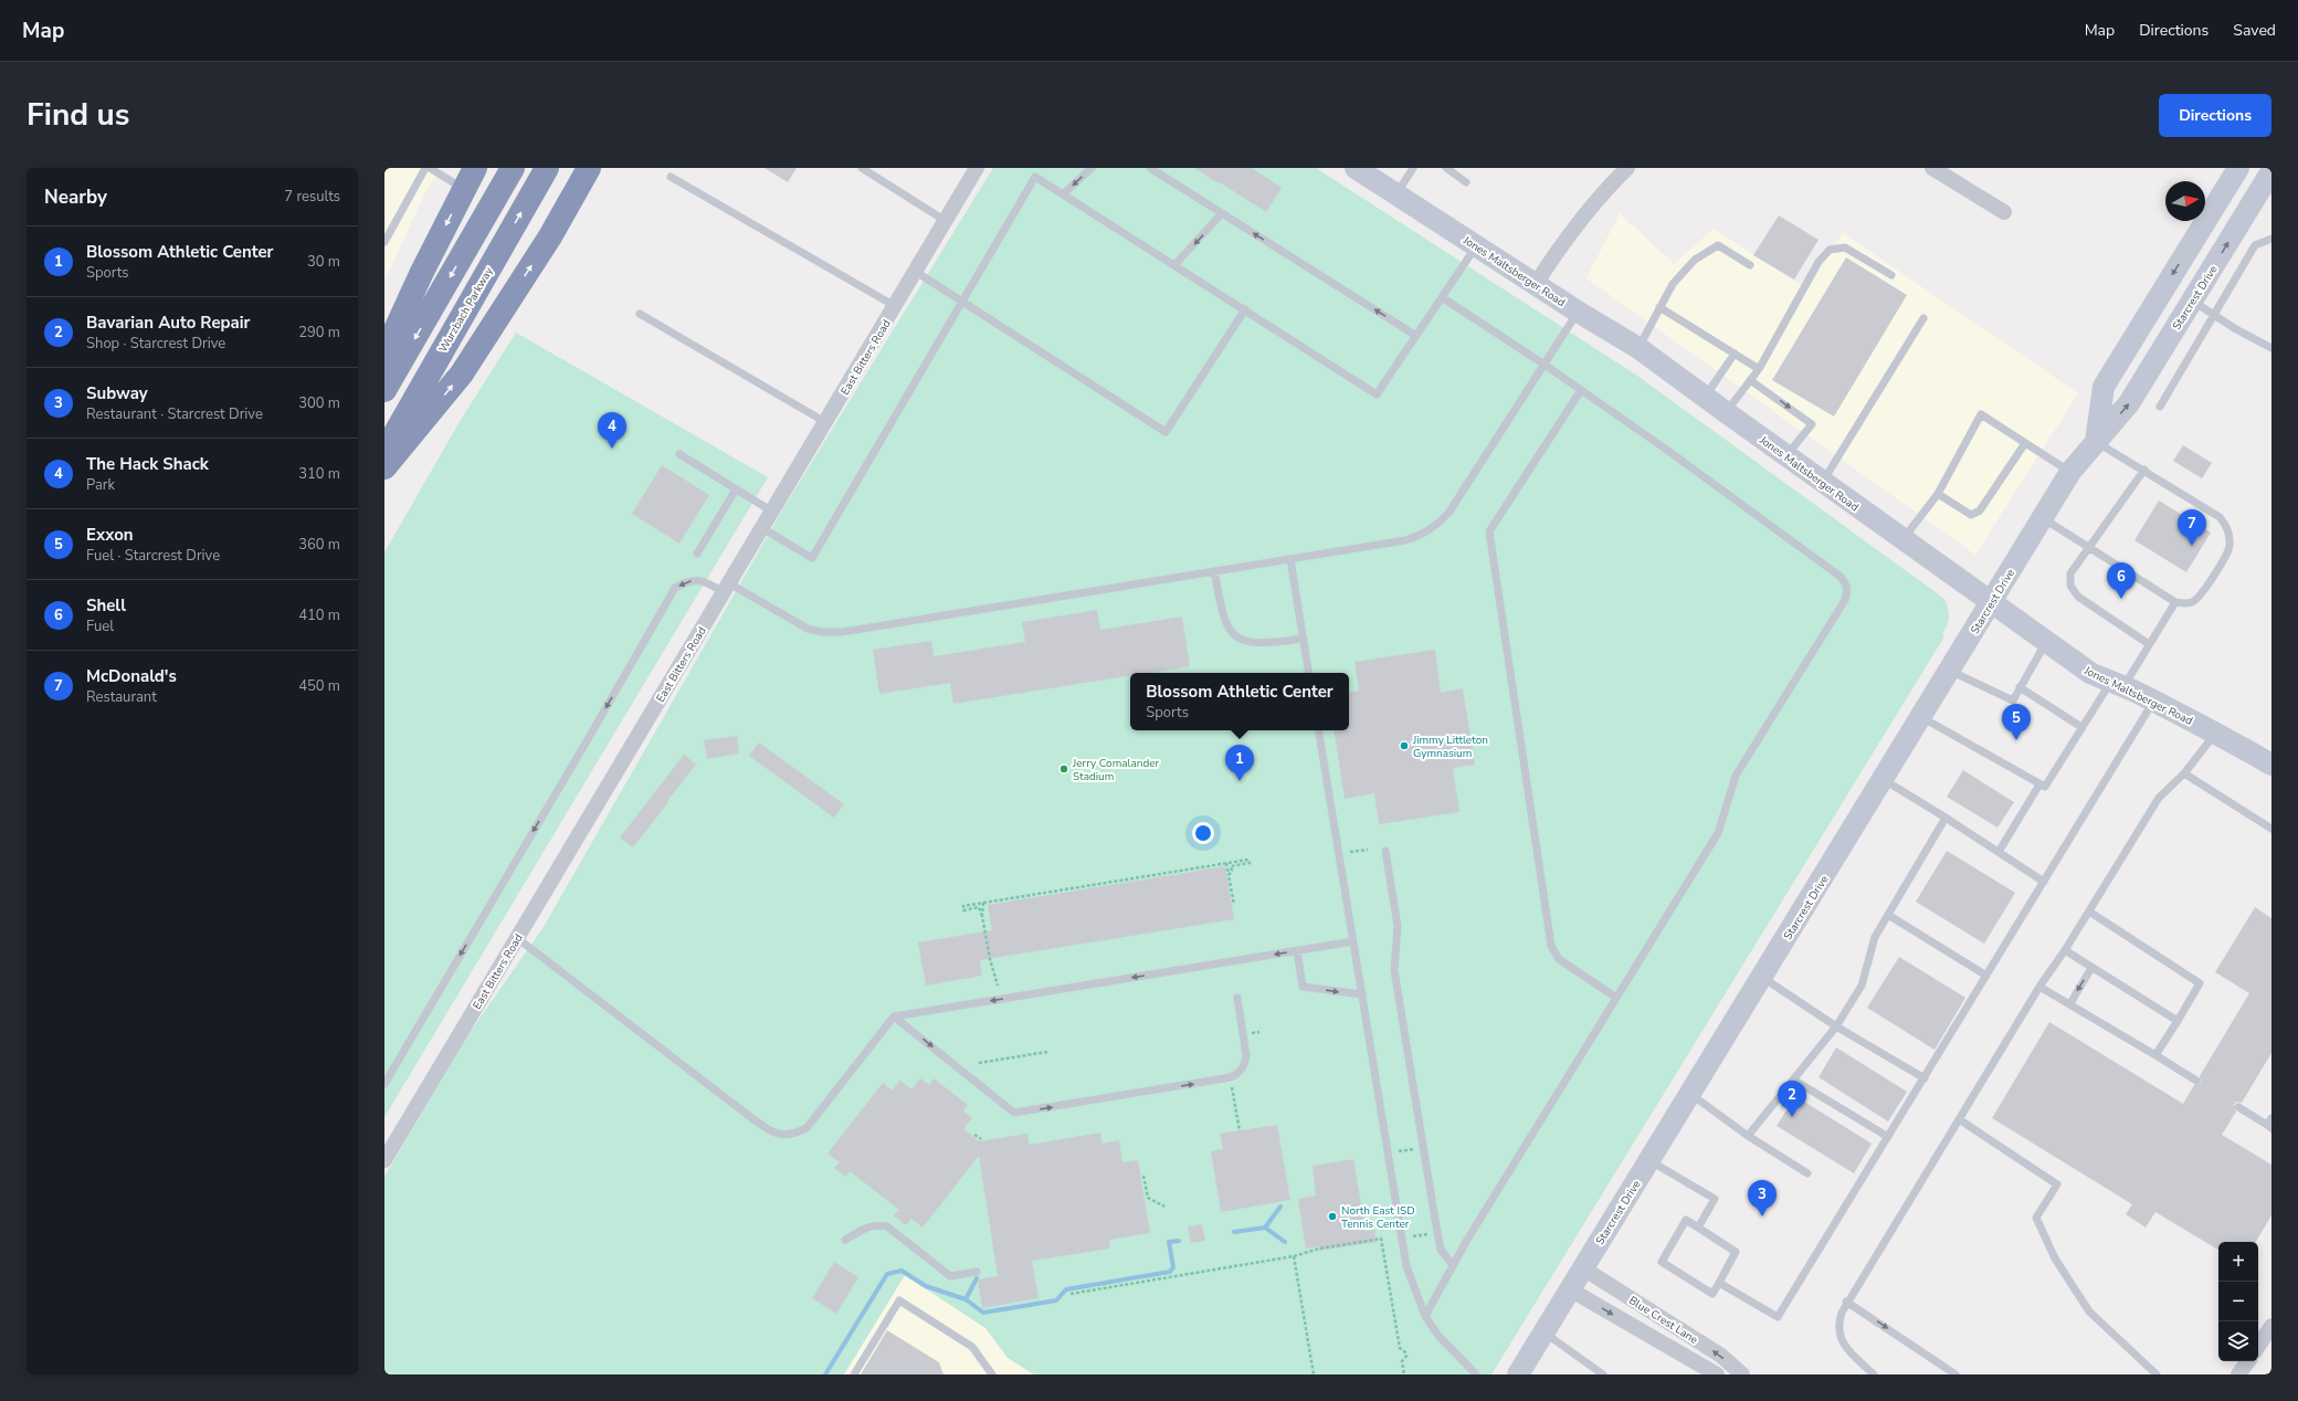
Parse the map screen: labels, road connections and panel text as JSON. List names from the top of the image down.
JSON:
{
  "streets": {
    "highway": ["Wurzbach Parkway"],
    "main road": ["Jones Maltsberger Road", "Starcrest Drive"],
    "street": ["East Bitters Road", "Blue Crest Lane"]
  },
  "crossings": [
    ["Jones Maltsberger Road", "Starcrest Drive"],
    ["Starcrest Drive", "Blue Crest Lane"]
  ],
  "places": ["Jimmy Littleton Gymnasium", "Jerry Comalander Stadium", "North East ISD Tennis Center"],
  "north": "right",
  "page": {
    "header": "Map",
    "nav": ["Map", "Directions", "Saved"],
    "title": "Find us",
    "buttons": "Directions",
    "heading": ["Nearby", "7 results"],
    "list": [
      {
        "mark": "1",
        "name": "Blossom Athletic Center",
        "note": "Sports",
        "value": "30 m"
      },
      {
        "mark": "2",
        "name": "Bavarian Auto Repair",
        "note": "Shop · Starcrest Drive",
        "value": "290 m"
      },
      {
        "mark": "3",
        "name": "Subway",
        "note": "Restaurant · Starcrest Drive",
        "value": "300 m"
      },
      {
        "mark": "4",
        "name": "The Hack Shack",
        "note": "Park",
        "value": "310 m"
      },
      {
        "mark": "5",
        "name": "Exxon",
        "note": "Fuel · Starcrest Drive",
        "value": "360 m"
      },
      {
        "mark": "6",
        "name": "Shell",
        "note": "Fuel",
        "value": "410 m"
      },
      {
        "mark": "7",
        "name": "McDonald's",
        "note": "Restaurant",
        "value": "450 m"
      }
    ],
    "pins": [
      "4",
      "7",
      "6",
      "5",
      "1",
      "2",
      "3"
    ],
    "popup": ["Blossom Athletic Center", "Sports"],
    "map_buttons": ["+", "−"]
  }
}
